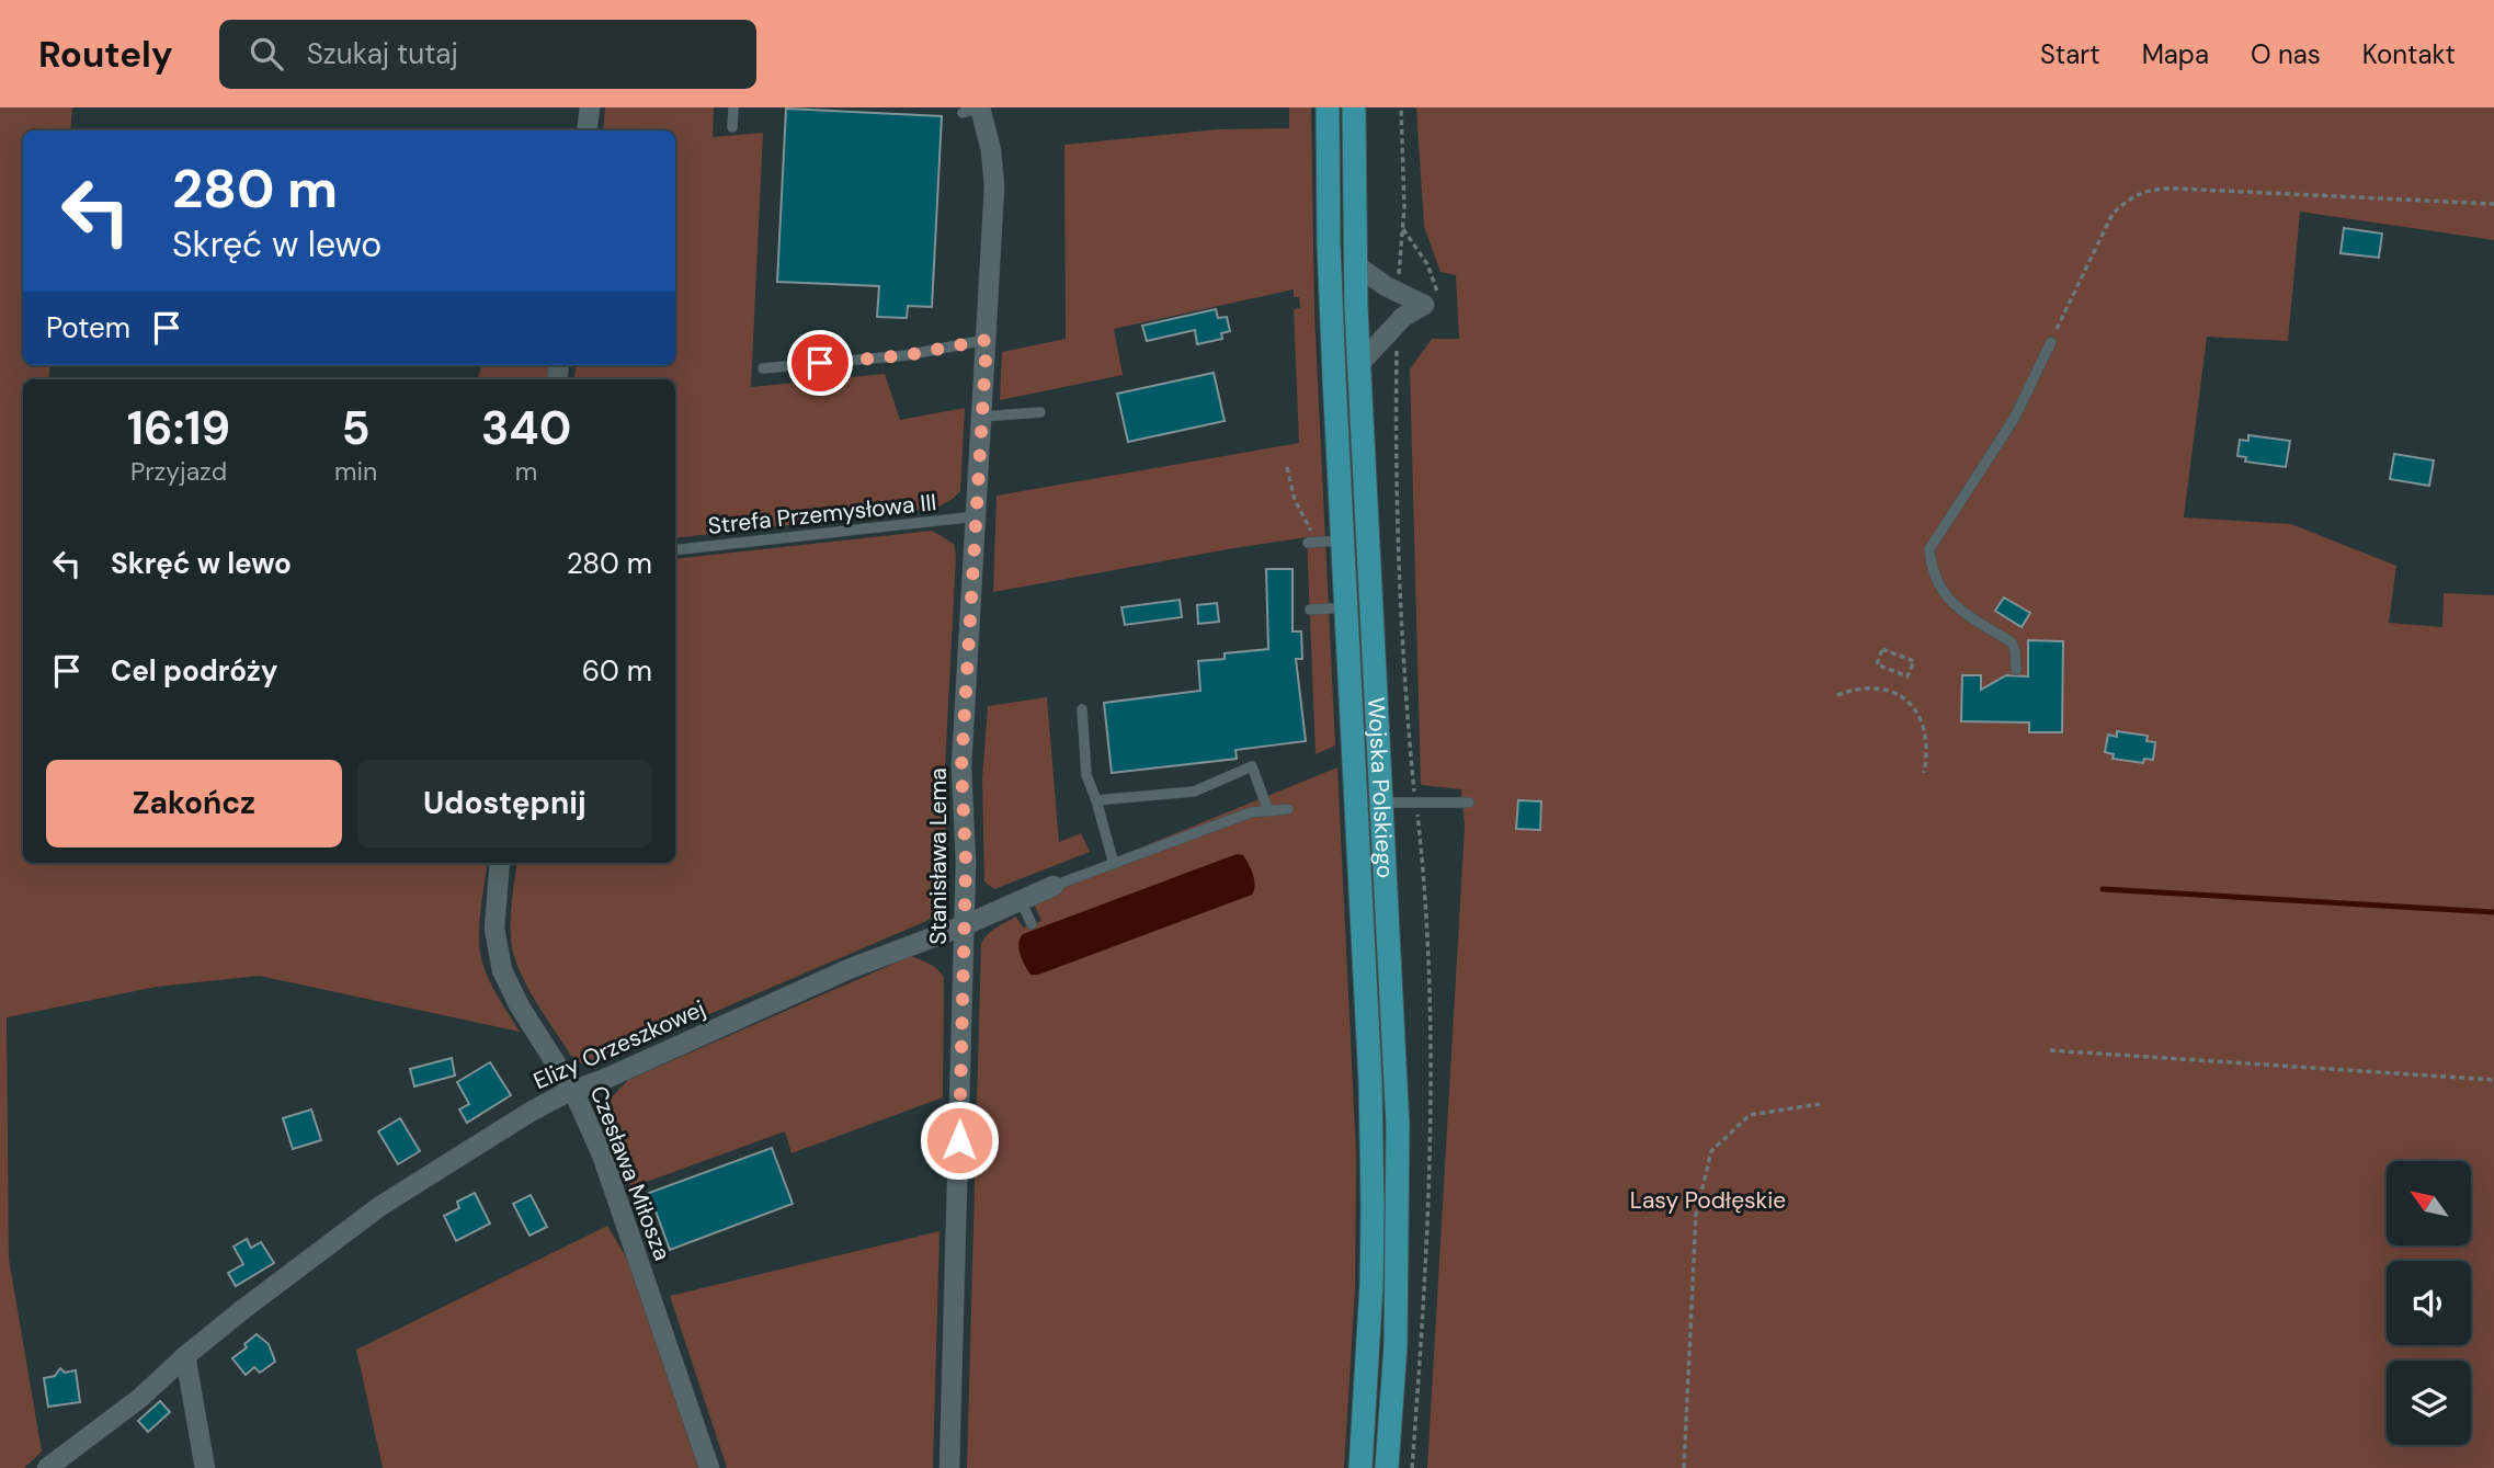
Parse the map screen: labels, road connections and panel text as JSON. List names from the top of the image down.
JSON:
{
  "streets": {
    "main road": ["Wojska Polskiego"],
    "street": ["Stanisława Lema", "Elizy Orzeszkowej", "Czesława Miłosza"],
    "lane": ["Strefa Przemysłowa III"]
  },
  "crossings": [
    ["Strefa Przemysłowa III", "Stanisława Lema"],
    ["Stanisława Lema", "Elizy Orzeszkowej"],
    ["Elizy Orzeszkowej", "Czesława Miłosza"]
  ],
  "parks": ["Lasy Podłęskie"],
  "north": "top left",
  "page": {
    "header": "Routely",
    "search": "Szukaj tutaj",
    "nav": [
      "Start",
      "Mapa",
      "O nas",
      "Kontakt"
    ],
    "turn": ["280 m", "Skręć w lewo"],
    "then": "Potem",
    "eta": [
      "16:19",
      "Przyjazd",
      "5",
      "min",
      "340",
      "m"
    ],
    "list": [
      {
        "name": "Skręć w lewo",
        "value": "280 m"
      },
      {
        "name": "Cel podróży",
        "value": "60 m"
      }
    ],
    "buttons": ["Zakończ", "Udostępnij"]
  }
}
